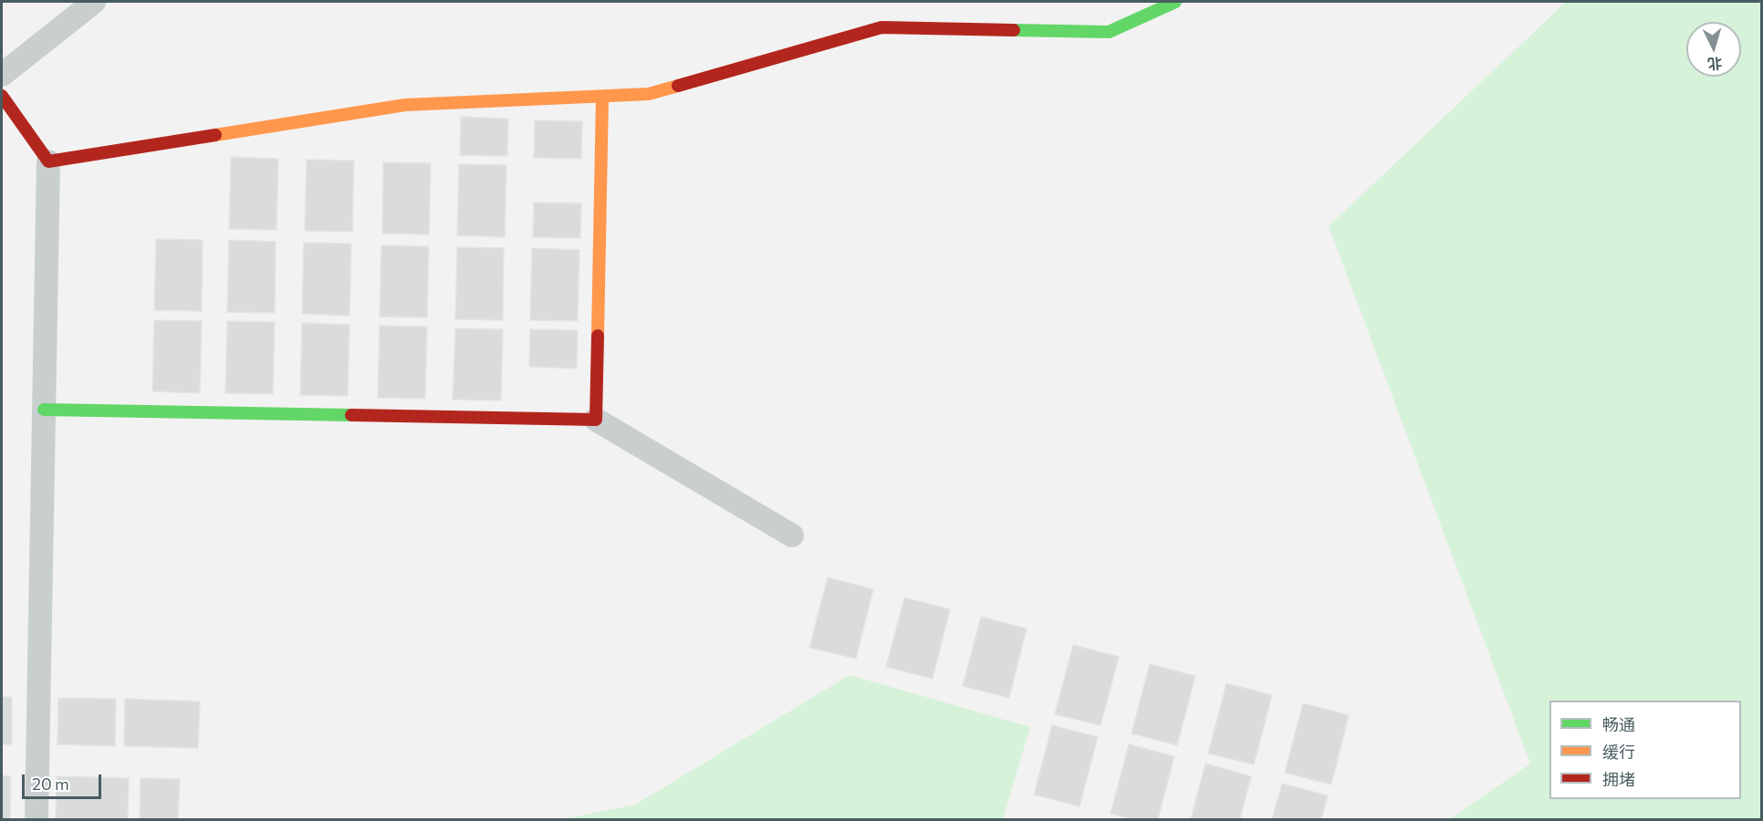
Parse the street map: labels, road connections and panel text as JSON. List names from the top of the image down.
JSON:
{
  "legend": ["畅通", "缓行", "拥堵"],
  "scale_bar": "20 m",
  "north": "bottom"
}
